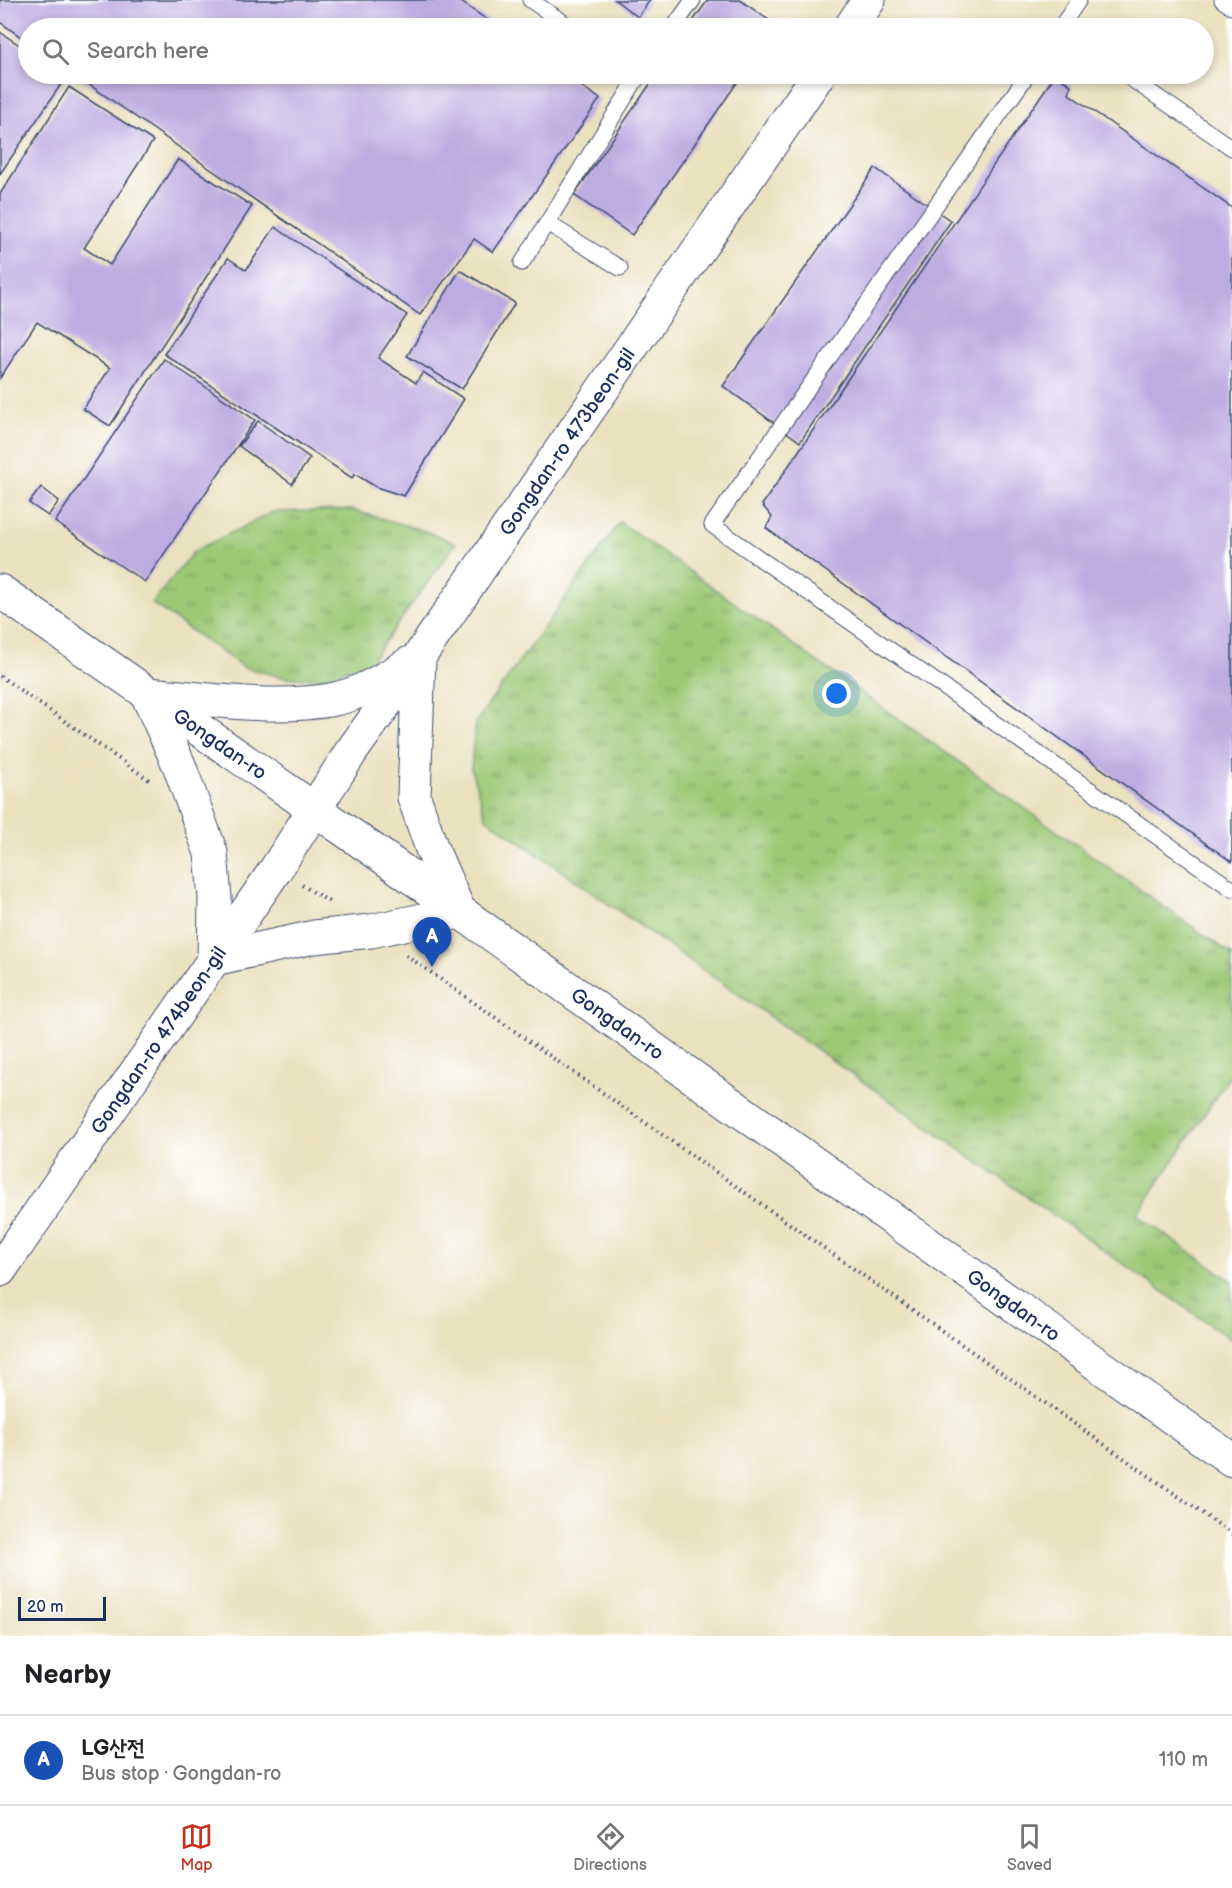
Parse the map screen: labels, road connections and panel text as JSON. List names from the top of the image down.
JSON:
{
  "streets": {
    "main road": ["Gongdan-ro 473beon-gil", "Gongdan-ro", "Gongdan-ro 474beon-gil"]
  },
  "crossings": [
    ["Gongdan-ro 473beon-gil", "Gongdan-ro"],
    ["Gongdan-ro 473beon-gil", "Gongdan-ro 474beon-gil"],
    ["Gongdan-ro", "Gongdan-ro 474beon-gil"]
  ],
  "scale_bar": "20 m",
  "page": {
    "search": "Search here",
    "pins": "A",
    "scale": "20 m",
    "heading": "Nearby",
    "list": [
      {
        "mark": "A",
        "name": "LG산전",
        "note": "Bus stop · Gongdan-ro",
        "value": "110 m"
      }
    ],
    "nav": ["Map", "Directions", "Saved"]
  }
}
